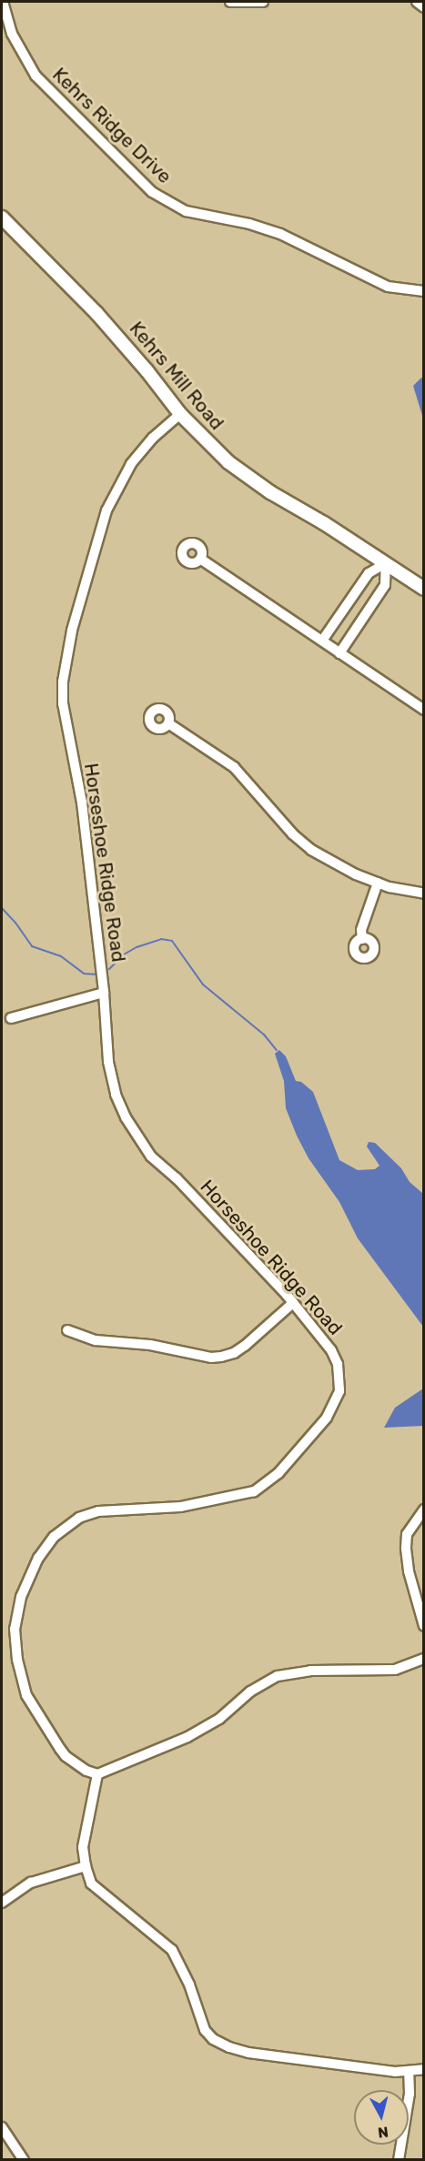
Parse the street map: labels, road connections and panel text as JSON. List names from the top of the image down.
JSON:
{
  "streets": {
    "main road": ["Kehrs Mill Road"],
    "street": ["Kehrs Ridge Drive", "Horseshoe Ridge Road"]
  },
  "crossings": [
    ["Kehrs Mill Road", "Horseshoe Ridge Road"]
  ],
  "north": "bottom"
}
